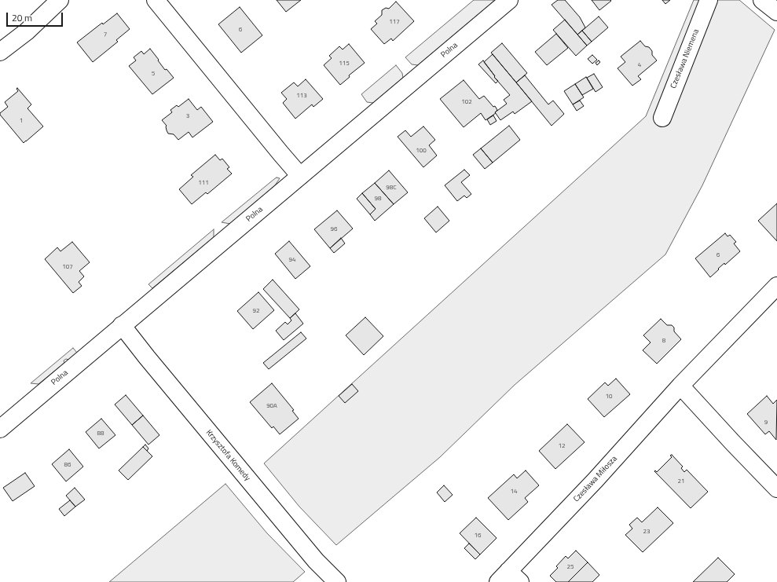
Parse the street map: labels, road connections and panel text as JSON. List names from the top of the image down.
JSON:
{
  "streets": {
    "street": [
      "Polna",
      "Czesława Niemena",
      "Krzysztofa Komedy",
      "Czesława Miłosza"
    ]
  },
  "crossings": [
    ["Polna", "Krzysztofa Komedy"]
  ],
  "house_numbers": [
    "117",
    "6",
    "7",
    "115",
    "4",
    "5",
    "113",
    "102",
    "3",
    "1",
    "100",
    "111",
    "98C",
    "98",
    "96",
    "6",
    "94",
    "107",
    "92",
    "8",
    "10",
    "90A",
    "9",
    "88",
    "12",
    "86",
    "21",
    "14",
    "23",
    "16",
    "25"
  ],
  "scale_bar": "20 m"
}
